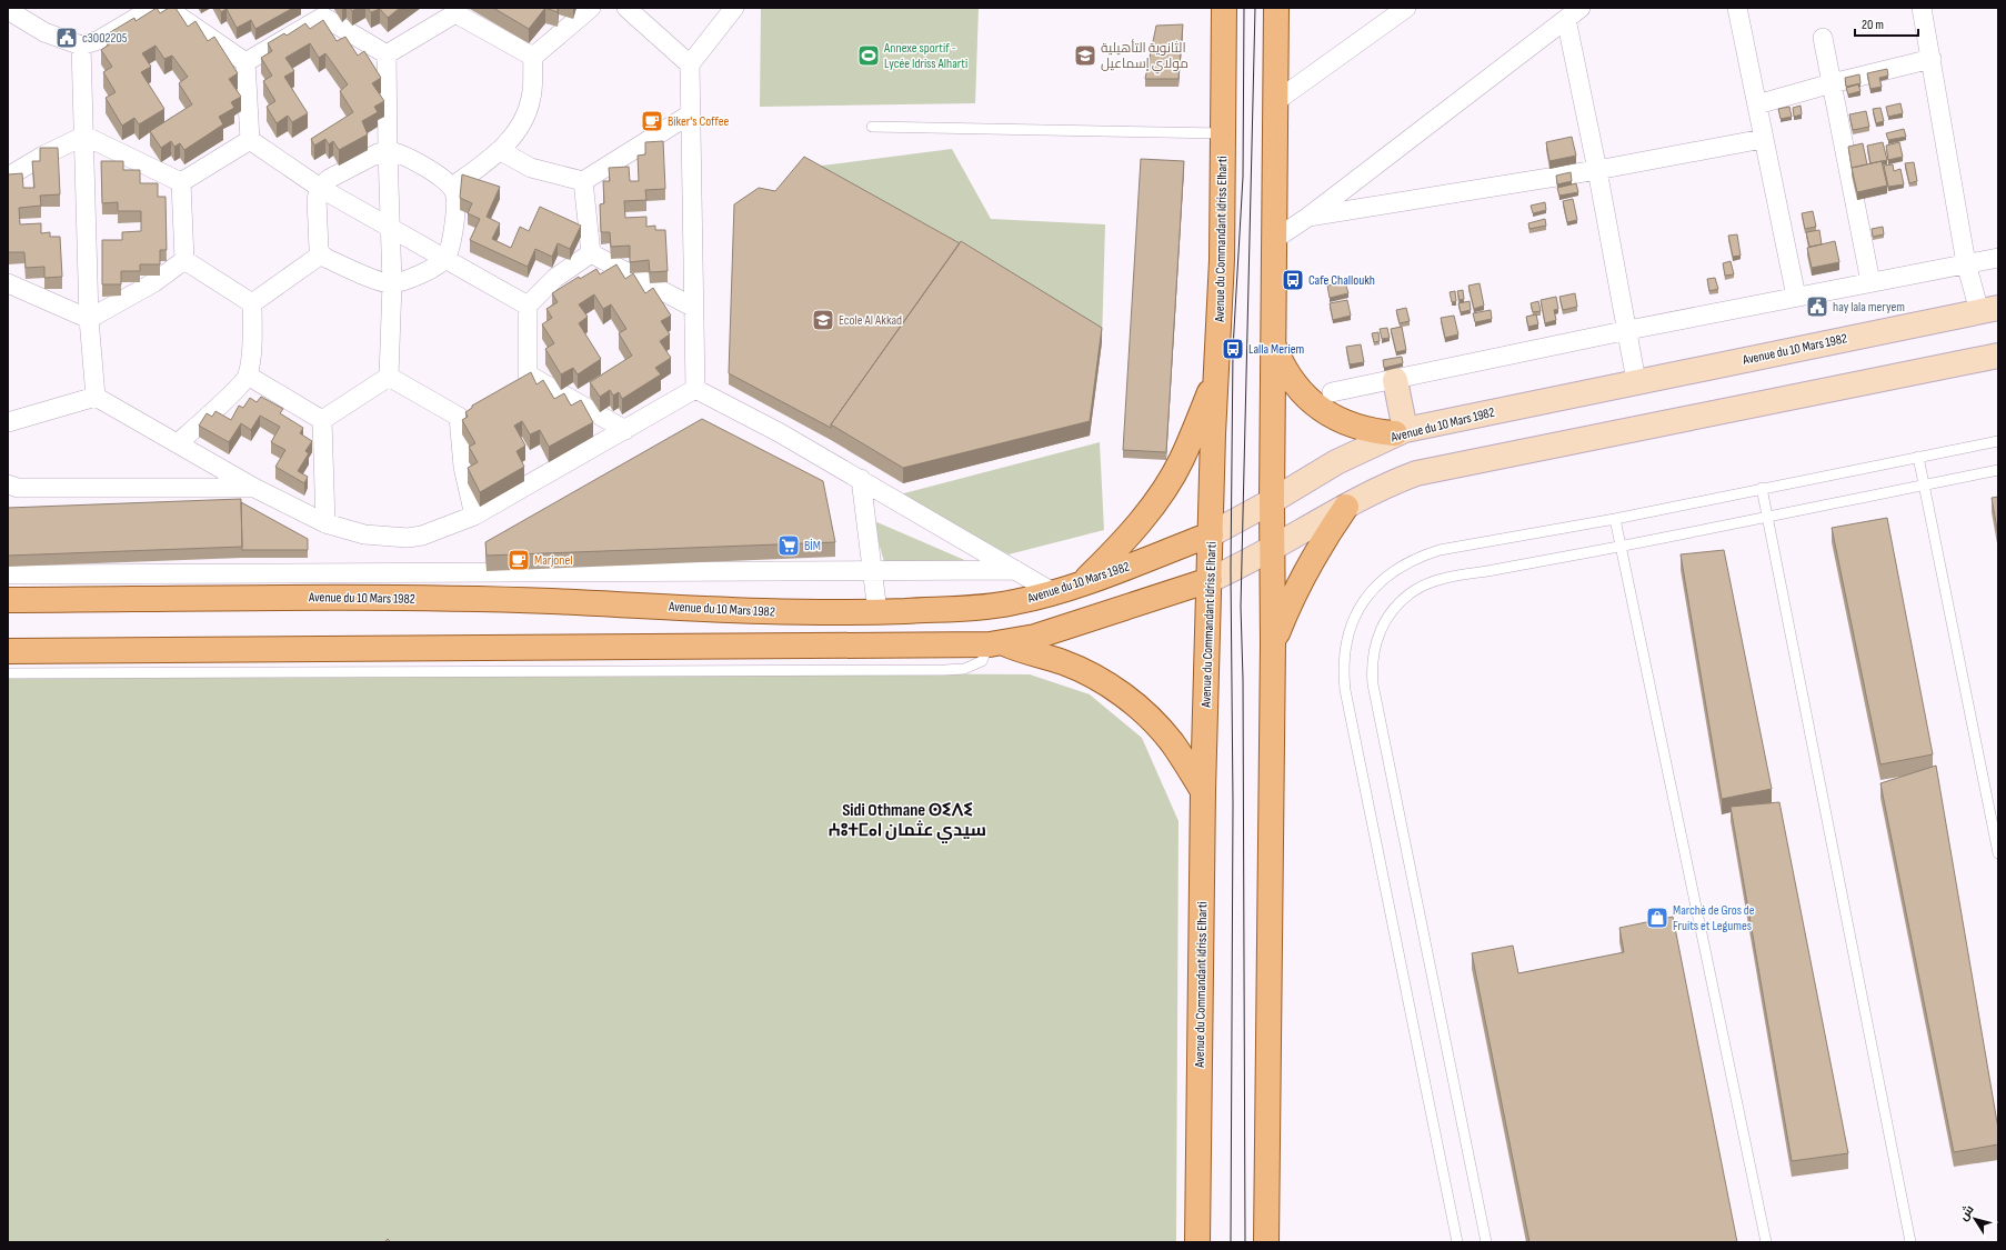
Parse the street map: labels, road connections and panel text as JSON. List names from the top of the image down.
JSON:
{
  "streets": {
    "main road": ["Avenue du Commandant Idriss Elharti", "Avenue du 10 Mars 1982"]
  },
  "crossings": [
    ["Avenue du Commandant Idriss Elharti", "Avenue du 10 Mars 1982"]
  ],
  "districts": ["Sidi Othmane ⵙⵉⴷⵉ ⵄⵓⵜⵎⴰⵏ سيدي عثمان"],
  "places": {
    "public building": ["c3002205", "hay lala meryem"],
    "sports": ["Annexe sportif - Lycée Idriss Alharti"],
    "school or university": ["الثانوية التأهيلية مولاي إسماعيل", "Ecole Al Akkad"],
    "cafe": ["Biker's Coffee", "Marjonel"],
    "bus stop": ["Cafe Challoukh", "Lalla Meriem"],
    "supermarket": ["BİM"],
    "shop": ["Marché de Gros de Fruits et Legumes"]
  },
  "scale_bar": "20 m",
  "north": "top left"
}
